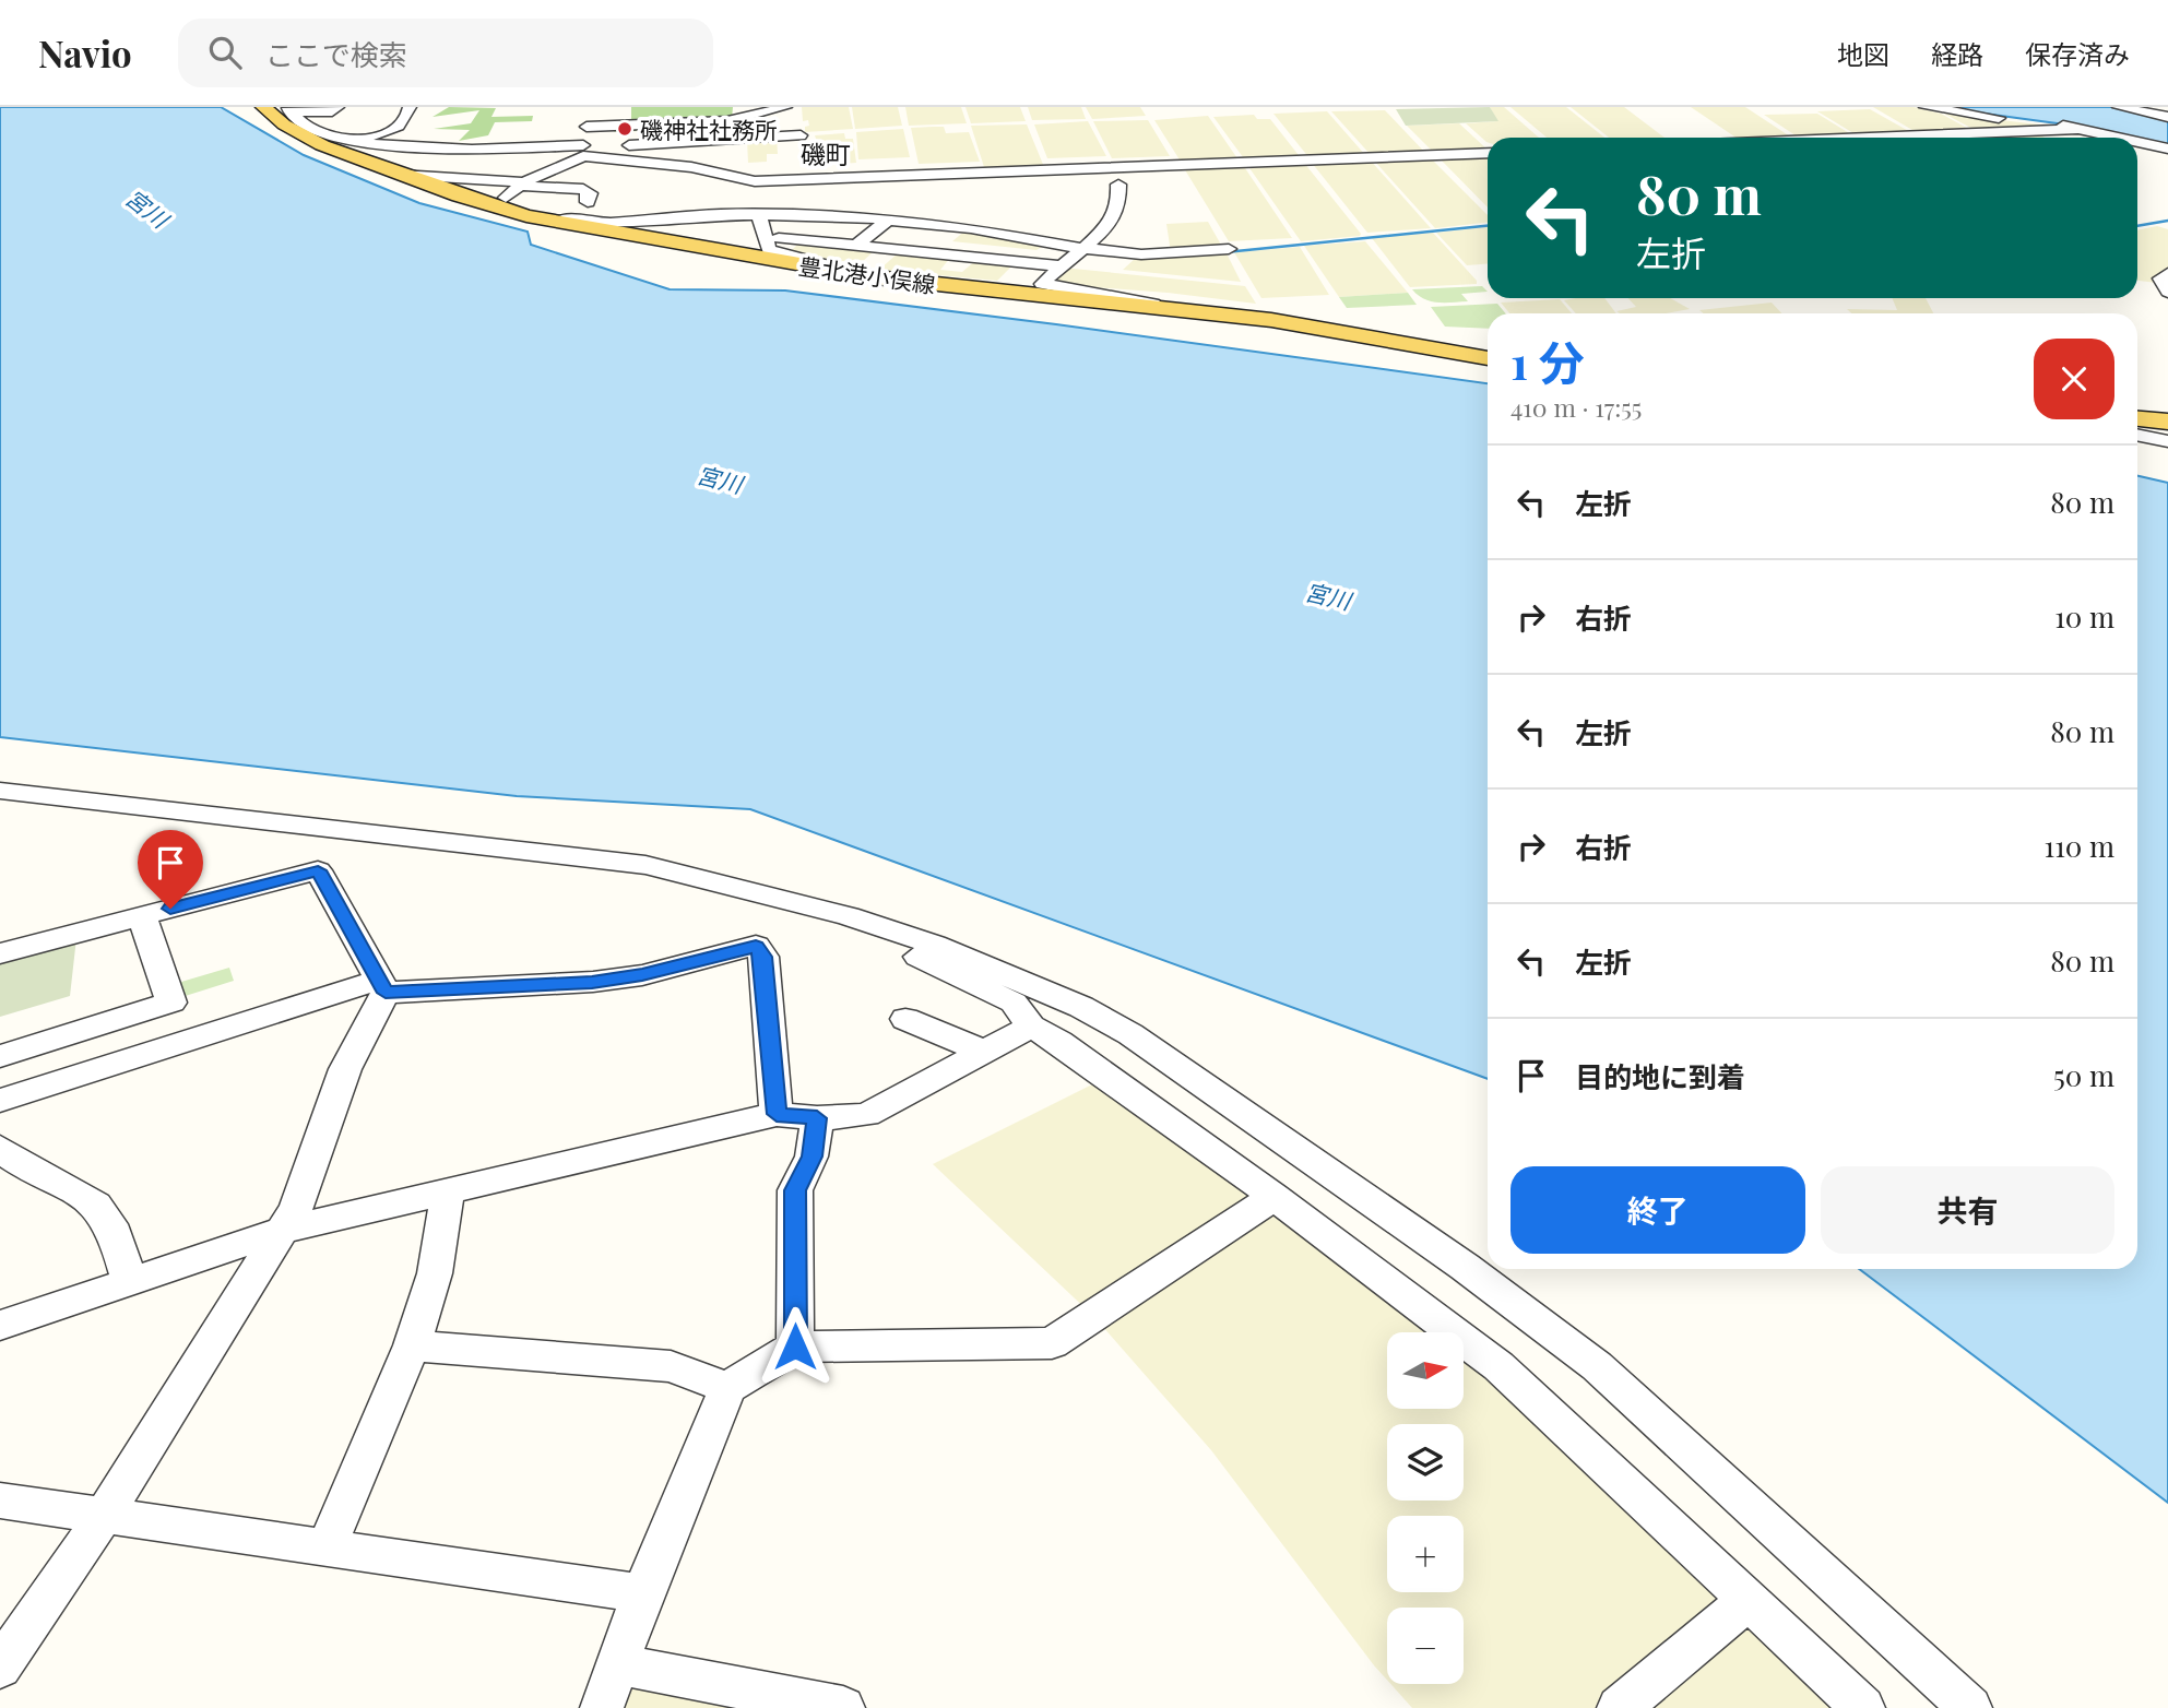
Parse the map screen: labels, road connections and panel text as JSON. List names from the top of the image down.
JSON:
{
  "streets": {
    "main road": ["豊北港小俣線"]
  },
  "districts": ["磯町"],
  "water": ["宮川"],
  "places": ["磯神社社務所"],
  "north": "right",
  "page": {
    "header": "Navio",
    "search": "ここで検索",
    "nav": ["地図", "経路", "保存済み"],
    "turn": ["80 m", "左折"],
    "heading": ["1 分", "410 m · 17:55"],
    "list": [
      {
        "name": "左折",
        "value": "80 m"
      },
      {
        "name": "右折",
        "value": "10 m"
      },
      {
        "name": "左折",
        "value": "80 m"
      },
      {
        "name": "右折",
        "value": "110 m"
      },
      {
        "name": "左折",
        "value": "80 m"
      },
      {
        "name": "目的地に到着",
        "value": "50 m"
      }
    ],
    "buttons": ["終了", "共有"],
    "map_buttons": ["+", "−"]
  }
}
